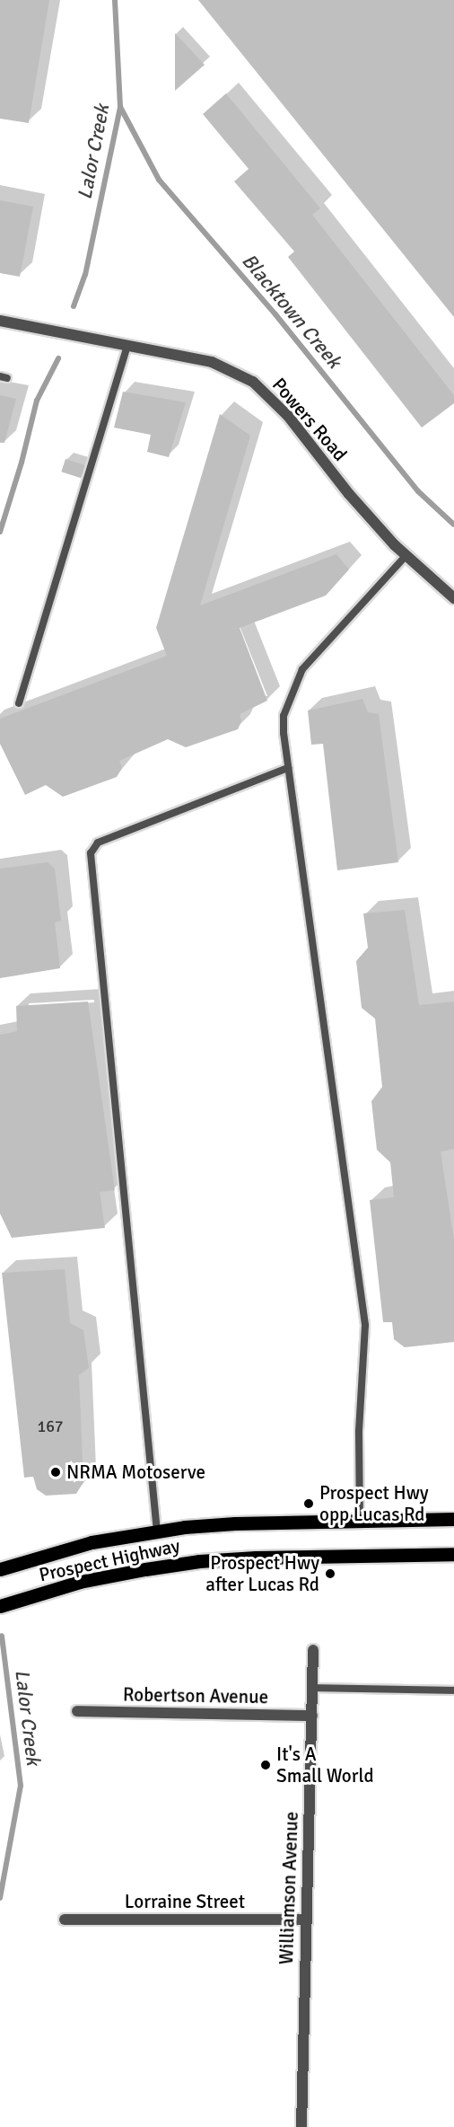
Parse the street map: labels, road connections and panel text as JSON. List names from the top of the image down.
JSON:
{
  "streets": {
    "main road": ["Prospect Highway"],
    "street": [
      "Powers Road",
      "Robertson Avenue",
      "Williamson Avenue",
      "Lorraine Street"
    ]
  },
  "crossings": [
    ["Robertson Avenue", "Williamson Avenue"],
    ["Williamson Avenue", "Lorraine Street"]
  ],
  "water": ["Lalor Creek", "Blacktown Creek"],
  "places": [
    "NRMA Motoserve",
    "Prospect Hwy opp Lucas Rd",
    "Prospect Hwy after Lucas Rd",
    "It's A Small World"
  ],
  "house_numbers": ["167"]
}
